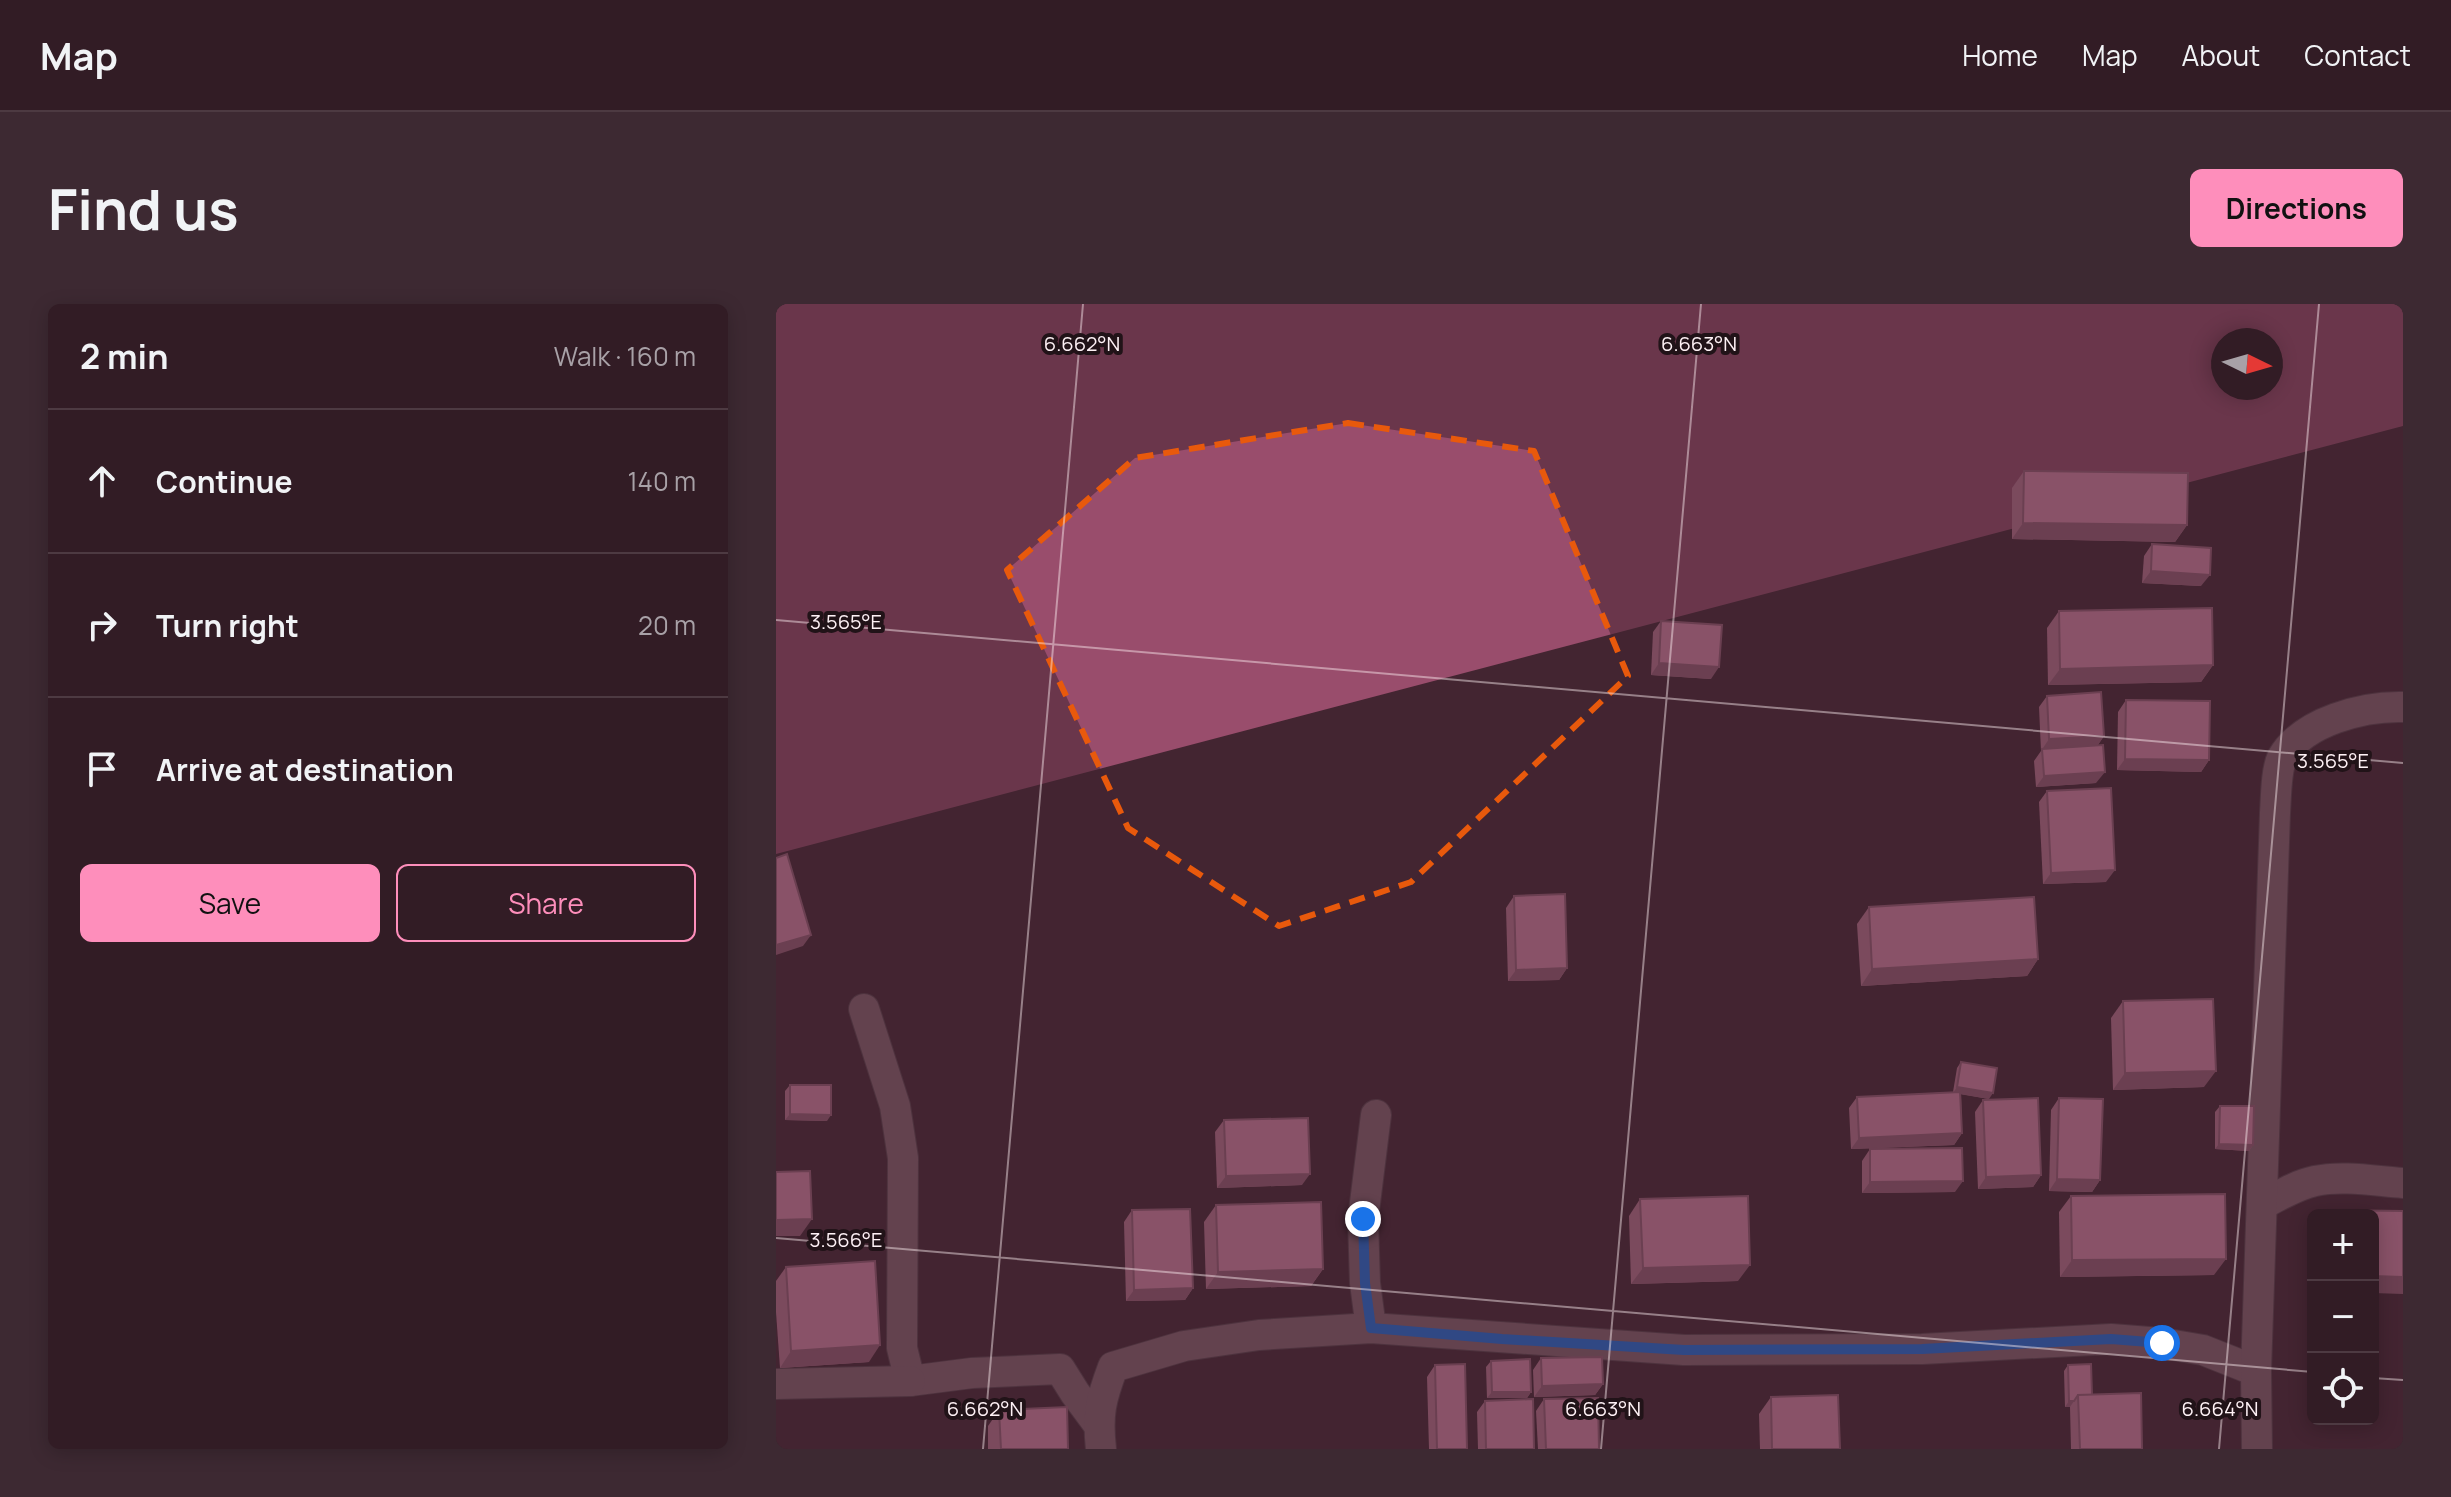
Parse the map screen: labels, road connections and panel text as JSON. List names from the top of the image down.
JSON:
{
  "north": "right",
  "page": {
    "header": "Map",
    "nav": [
      "Home",
      "Map",
      "About",
      "Contact"
    ],
    "buttons": [
      "Directions",
      ["Save", "Share"]
    ],
    "title": "Find us",
    "heading": ["2 min", "Walk · 160 m"],
    "list": [
      ["Continue", "140 m"],
      ["Turn right", "20 m"],
      "Arrive at destination"
    ],
    "map_buttons": ["+", "−"]
  },
  "coordinates": [
    "6.662°N",
    "6.663°N",
    "3.565°E",
    "3.566°E",
    "6.664°N"
  ]
}
